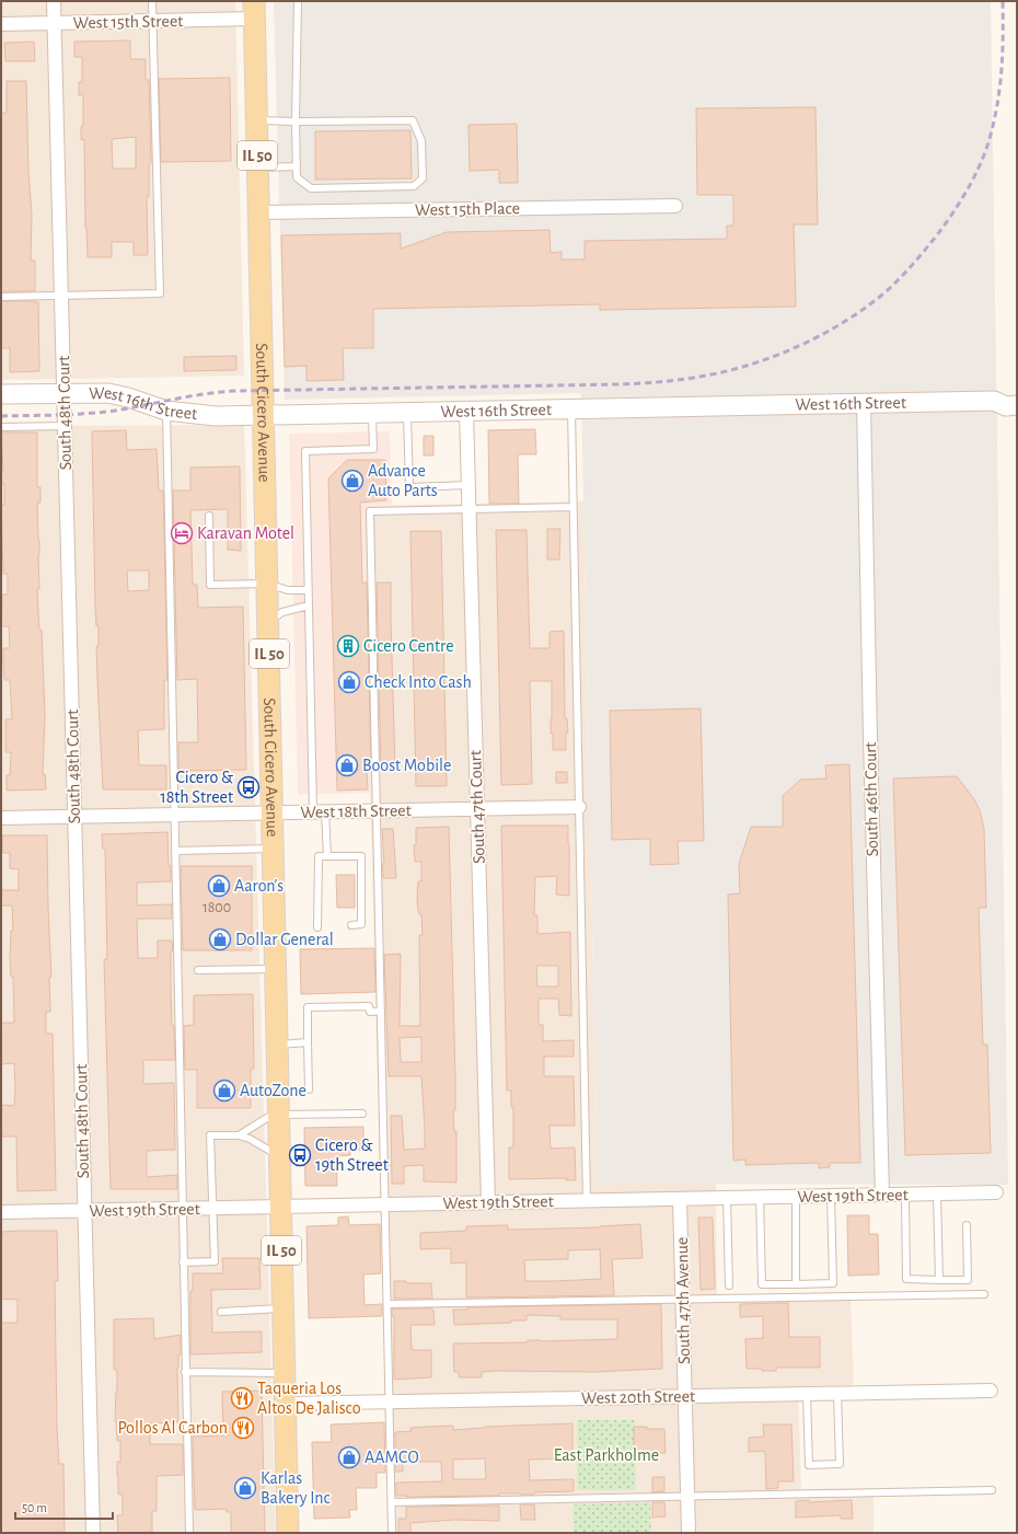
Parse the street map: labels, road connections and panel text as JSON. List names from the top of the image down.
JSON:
{
  "streets": {
    "main road": ["IL 50", "South Cicero Avenue"],
    "street": [
      "West 15th Street",
      "West 15th Place",
      "West 16th Street",
      "South 48th Court",
      "South 46th Court",
      "South 47th Court",
      "West 18th Street",
      "West 19th Street",
      "South 47th Avenue",
      "West 20th Street"
    ]
  },
  "crossings": [
    ["West 15th Street", "South 48th Court"],
    ["West 15th Street", "South Cicero Avenue"],
    ["West 15th Place", "South Cicero Avenue"],
    ["West 16th Street", "South 48th Court"],
    ["West 16th Street", "South Cicero Avenue"],
    ["West 16th Street", "South 46th Court"],
    ["West 16th Street", "South 47th Court"],
    ["South 48th Court", "West 18th Street"],
    ["South 48th Court", "West 19th Street"],
    ["South Cicero Avenue", "West 18th Street"],
    ["South Cicero Avenue", "West 19th Street"],
    ["South Cicero Avenue", "West 20th Street"],
    ["South 46th Court", "West 19th Street"],
    ["South 47th Court", "West 18th Street"],
    ["South 47th Court", "West 19th Street"],
    ["West 19th Street", "South 47th Avenue"],
    ["South 47th Avenue", "West 20th Street"]
  ],
  "parks": ["East Parkholme"],
  "places": {
    "shop": [
      "Advance Auto Parts",
      "Check Into Cash",
      "Boost Mobile",
      "Aaron's",
      "Dollar General",
      "AutoZone",
      "AAMCO",
      "Karlas Bakery Inc"
    ],
    "hotel": ["Karavan Motel"],
    "building": ["Cicero Centre"],
    "bus stop": ["Cicero & 18th Street", "Cicero & 19th Street"],
    "restaurant": ["Taqueria Los Altos De Jalisco", "Pollos Al Carbon"]
  },
  "house_numbers": ["1800"],
  "scale_bar": "50 m"
}
